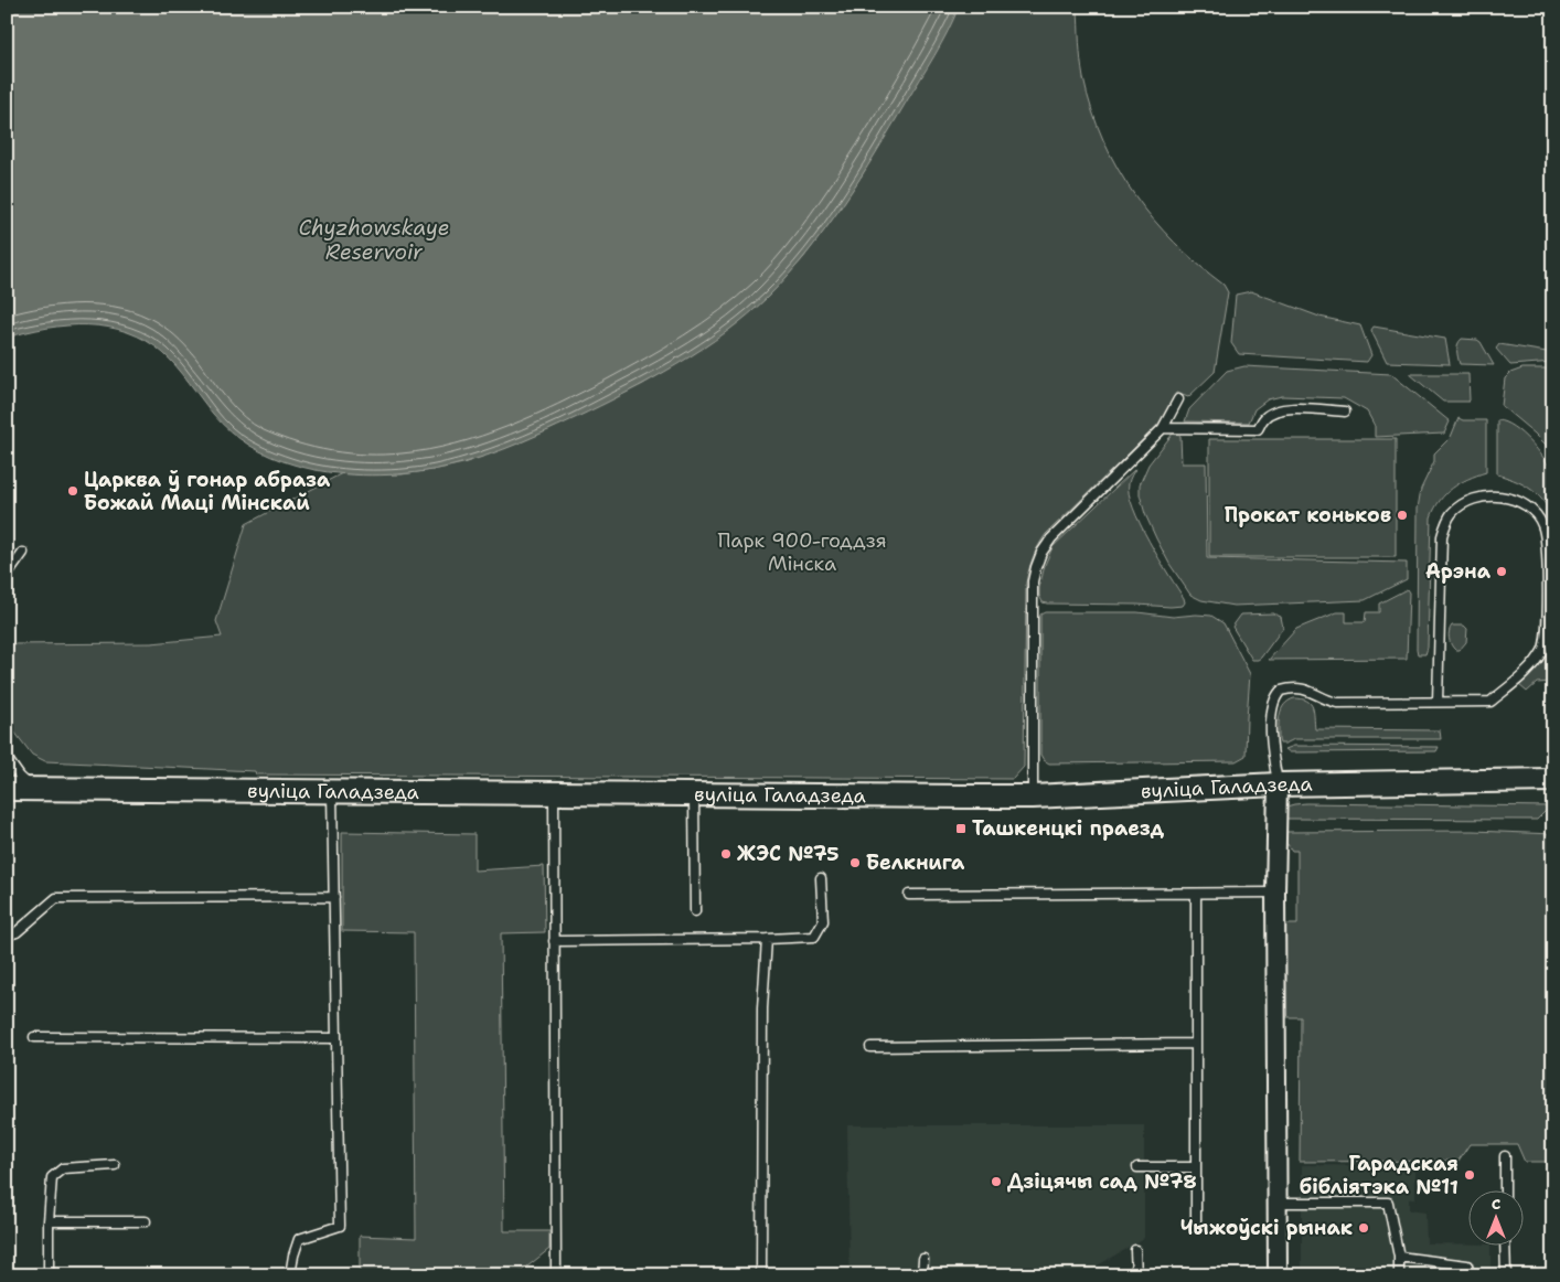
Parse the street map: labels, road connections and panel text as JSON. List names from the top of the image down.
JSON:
{
  "streets": {
    "street": ["вуліца Галадзеда"]
  },
  "water": ["Chyzhowskaye Reservoir"],
  "parks": ["Парк 900-годдзя Мінска"],
  "places": {
    "other": [
      "Царква ў гонар абраза Божай Маці Мінскай",
      "Прокат коньков",
      "Арэна",
      "ЖЭС №75",
      "Белкнига",
      "Гарадская бібліятэка №11",
      "Дзіцячы сад №78",
      "Чыжоўскі рынак"
    ],
    "transit": ["Ташкенцкі праезд"]
  },
  "north": "top"
}
